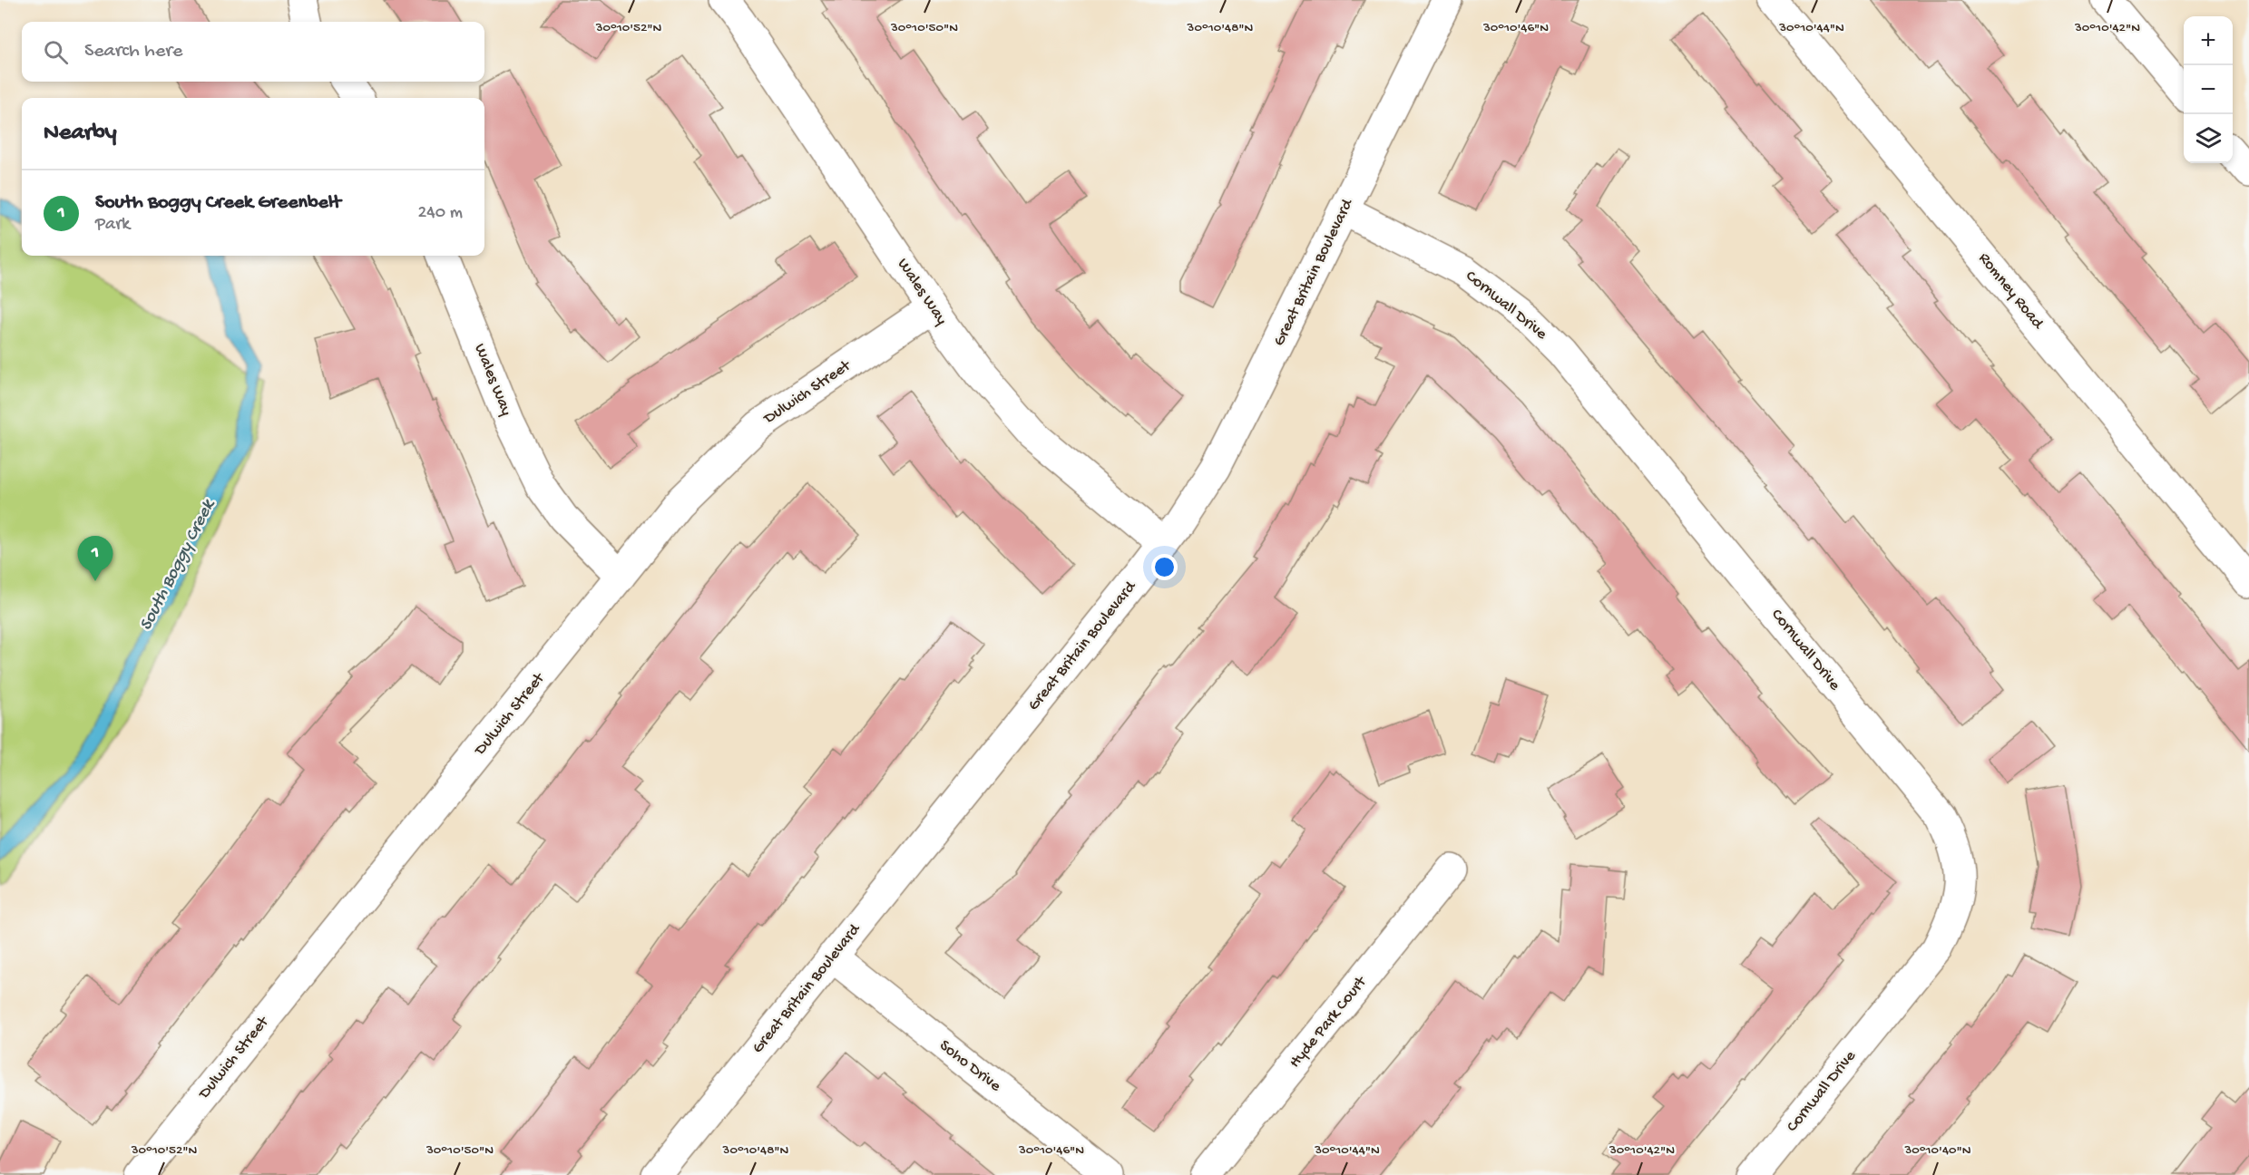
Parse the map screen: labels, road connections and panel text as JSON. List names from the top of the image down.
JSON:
{
  "streets": {
    "street": [
      "Great Britain Boulevard",
      "Romney Road",
      "Wales Way",
      "Cornwall Drive",
      "Dulwich Street",
      "Hyde Park Court",
      "Soho Drive"
    ]
  },
  "crossings": [
    ["Great Britain Boulevard", "Wales Way"],
    ["Great Britain Boulevard", "Cornwall Drive"],
    ["Great Britain Boulevard", "Soho Drive"],
    ["Wales Way", "Dulwich Street"]
  ],
  "water": ["South Boggy Creek"],
  "page": {
    "map_buttons": ["+", "−"],
    "search": "Search here",
    "heading": "Nearby",
    "list": [
      {
        "mark": "1",
        "name": "South Boggy Creek Greenbelt",
        "note": "Park",
        "value": "240 m"
      }
    ],
    "pins": "1"
  },
  "coordinates": [
    "30°10'52\"N",
    "30°10'50\"N",
    "30°10'48\"N",
    "30°10'46\"N",
    "30°10'44\"N",
    "30°10'42\"N",
    "30°10'40\"N"
  ]
}
